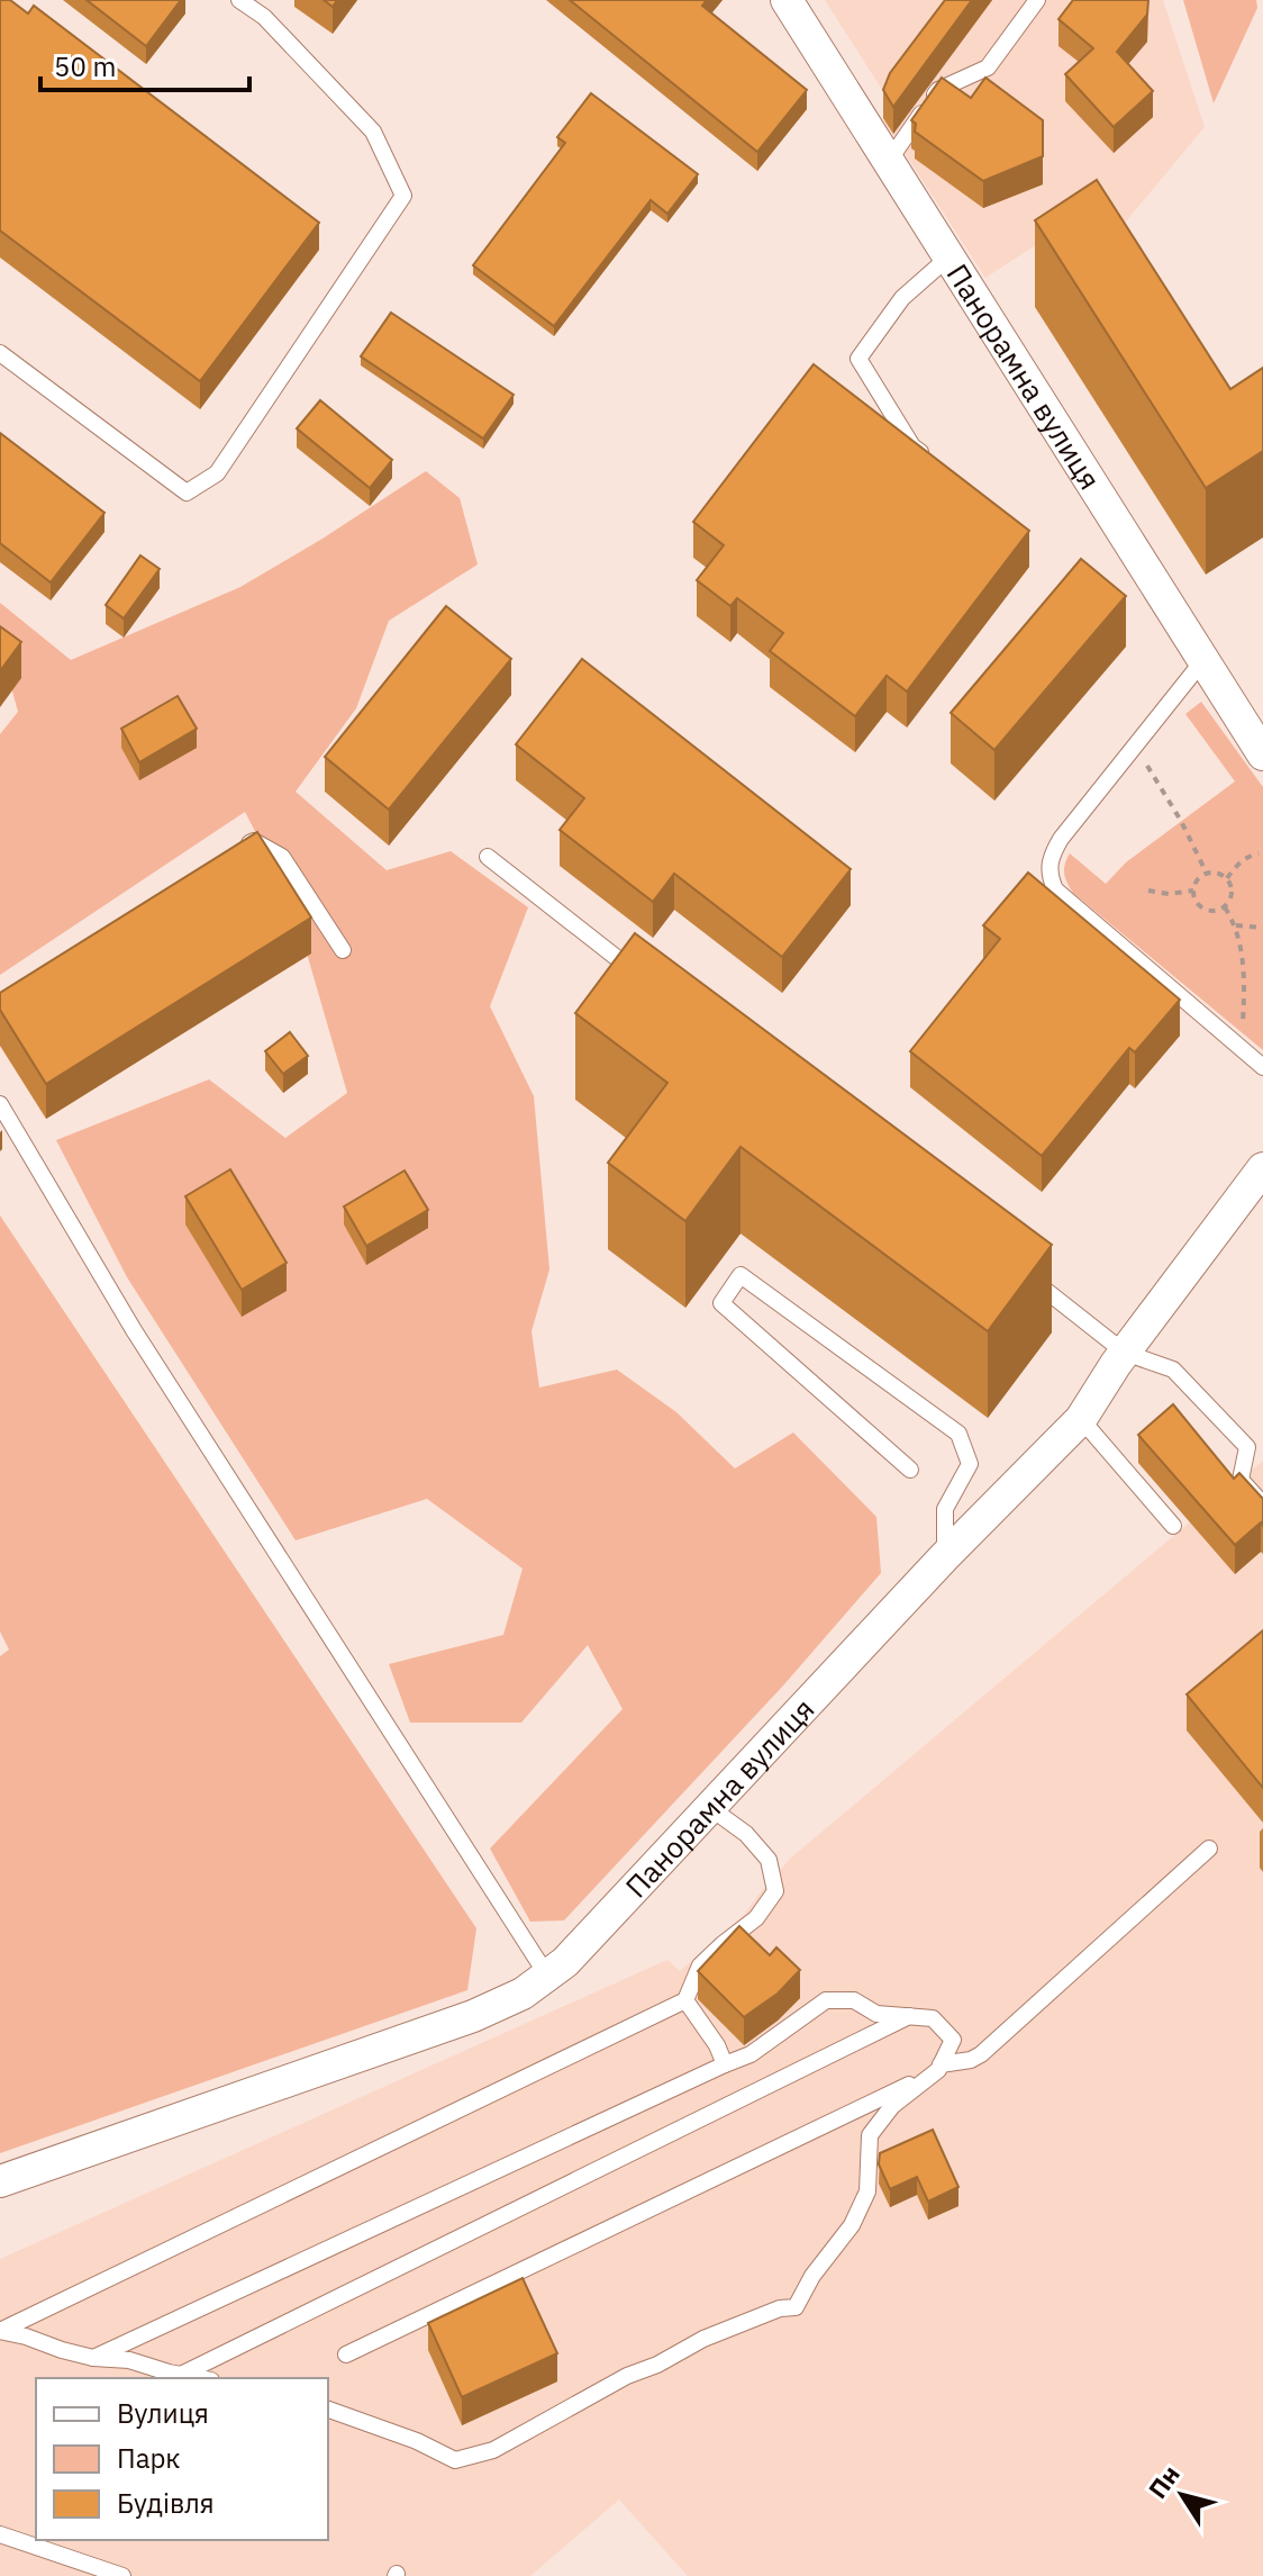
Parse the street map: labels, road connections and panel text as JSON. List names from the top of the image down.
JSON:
{
  "streets": {
    "street": ["Панорамна вулиця"]
  },
  "legend": ["Вулиця", "Парк", "Будівля"],
  "scale_bar": "50 m",
  "north": "top left"
}
